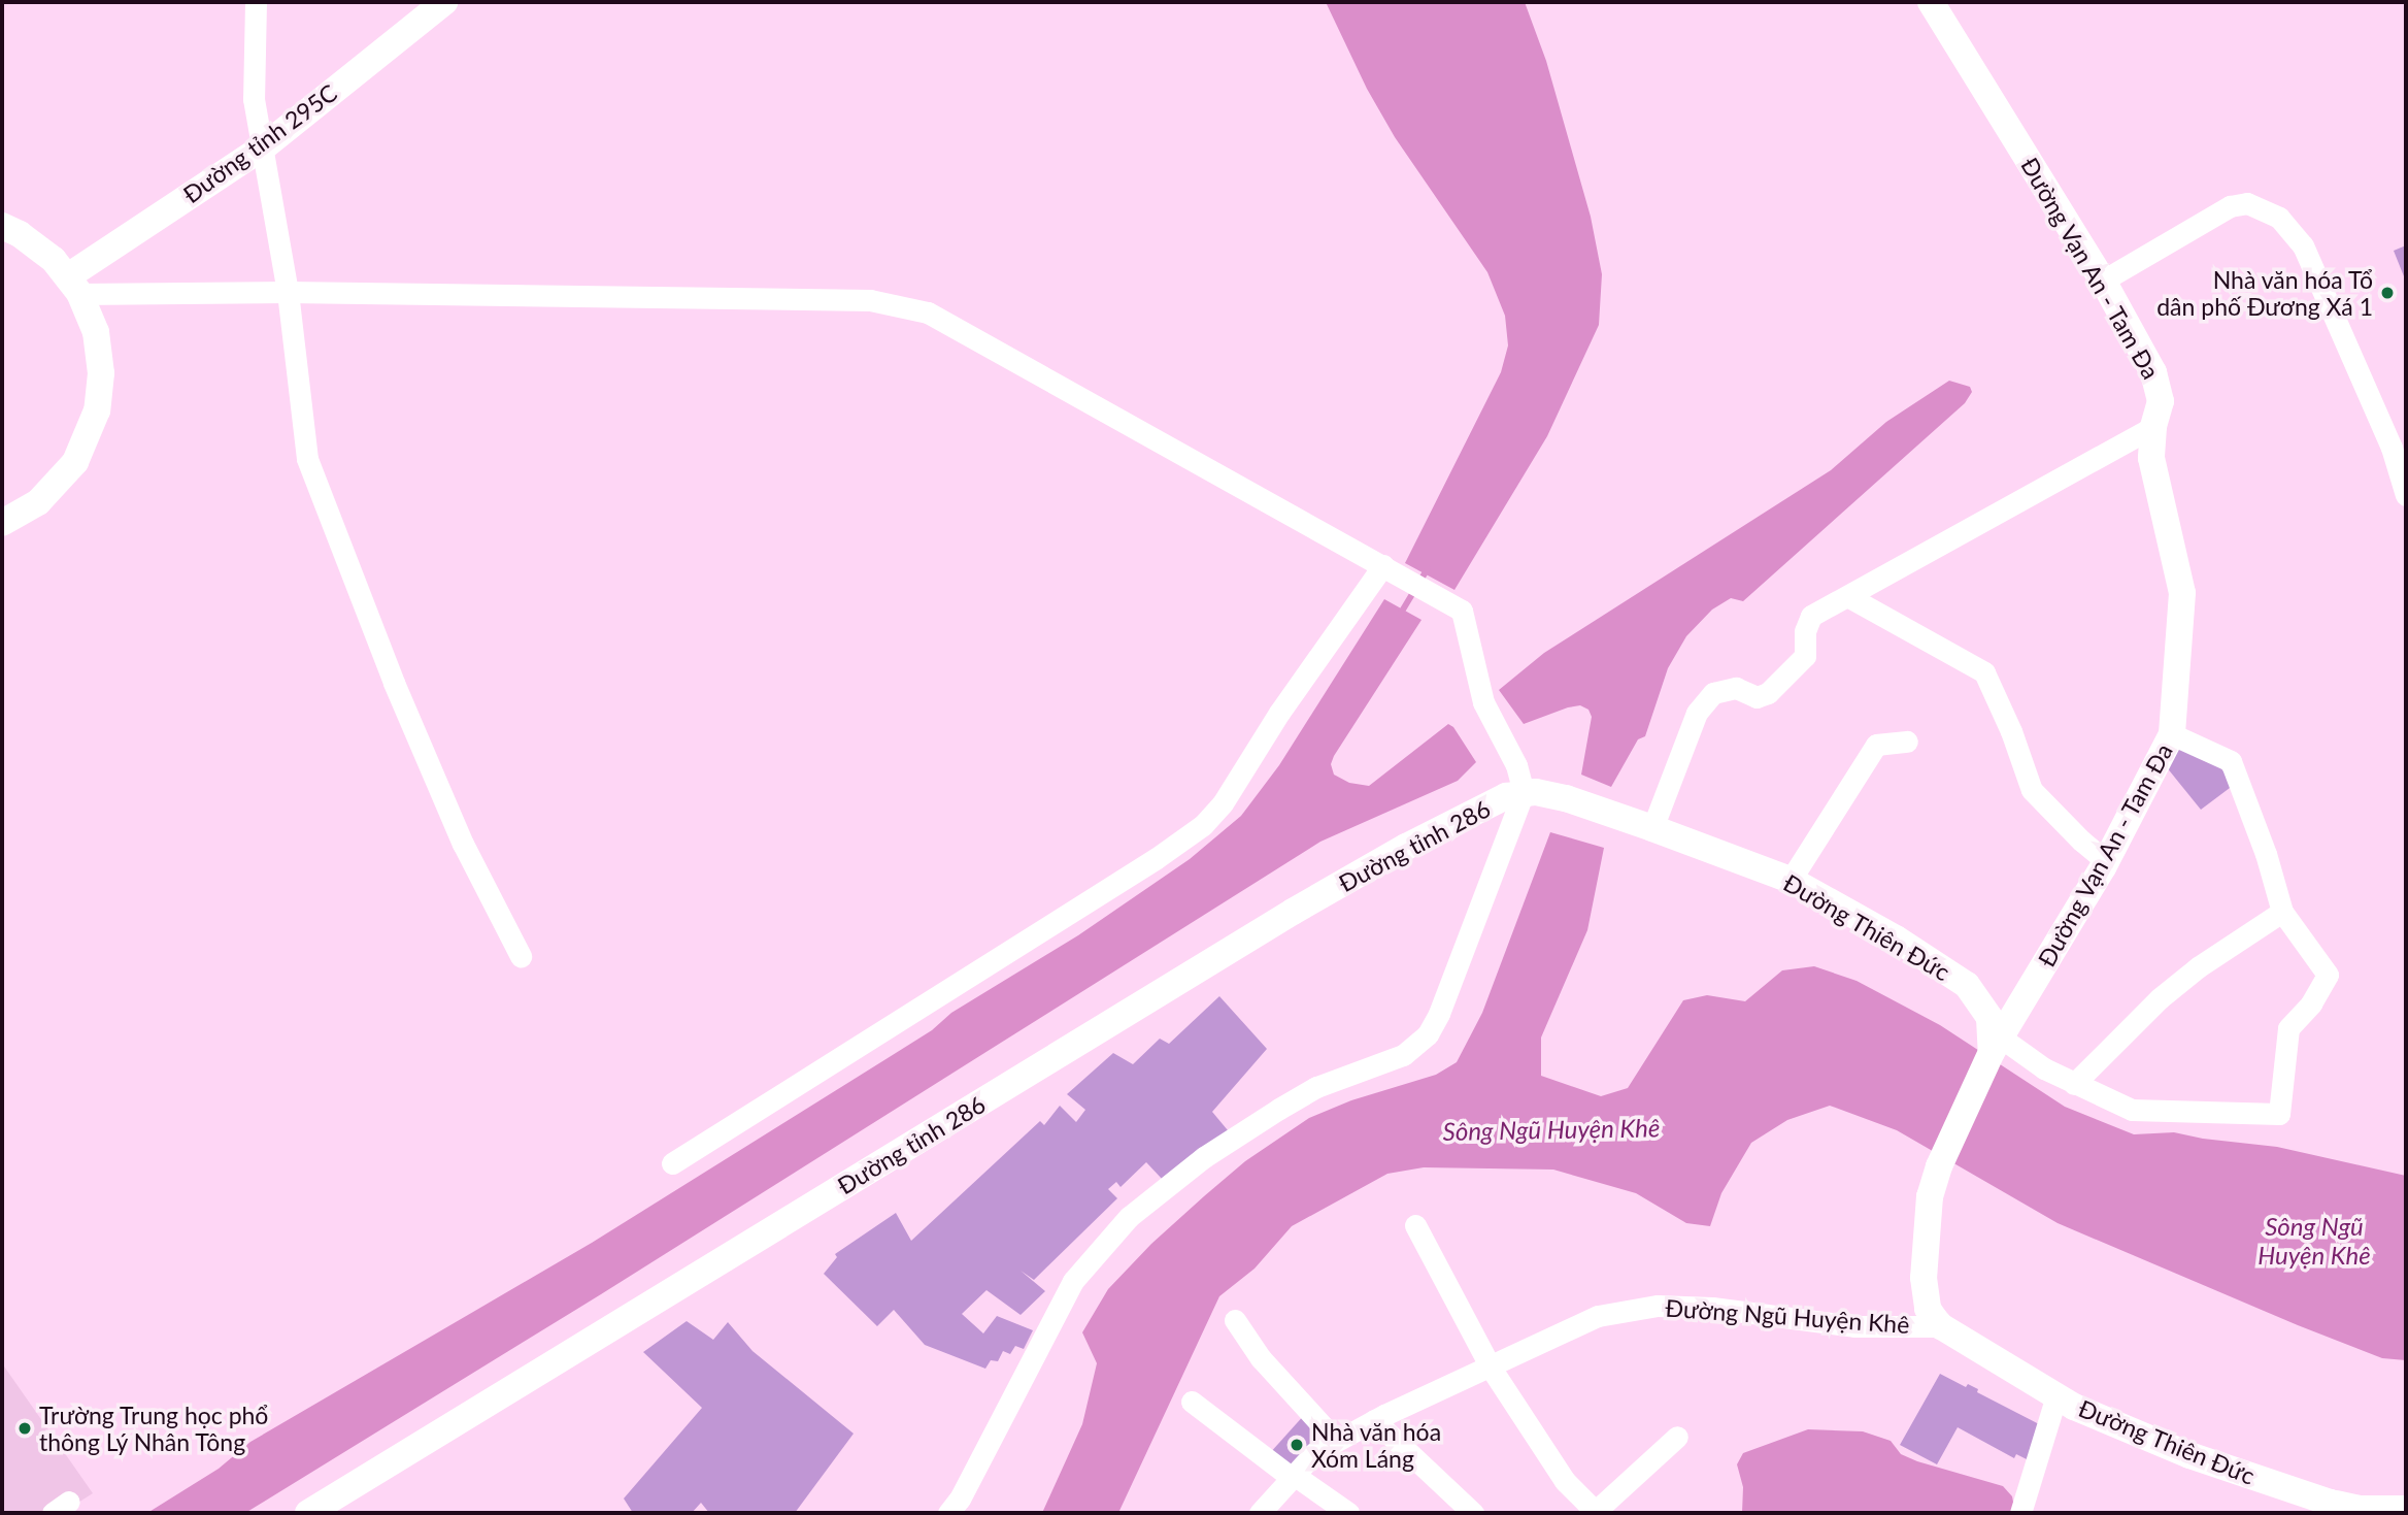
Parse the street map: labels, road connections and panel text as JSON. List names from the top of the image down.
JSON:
{
  "streets": {
    "main road": [
      "Đường tỉnh 295C",
      "Đường Vạn An - Tam Đa",
      "Đường tỉnh 286",
      "Đường Thiên Đức"
    ],
    "street": ["Đường Ngũ Huyện Khê"]
  },
  "crossings": [
    ["Đường Vạn An - Tam Đa", "Đường Thiên Đức"],
    ["Đường tỉnh 286", "Đường Thiên Đức"],
    ["Đường Thiên Đức", "Đường Ngũ Huyện Khê"]
  ],
  "water": ["Sông Ngũ Huyện Khê"],
  "places": ["Nhà văn hóa Tổ dân phố Đương Xá 1", "Trường Trung học phổ thông Lý Nhân Tông", "Nhà văn hóa Xóm Láng"]
}
